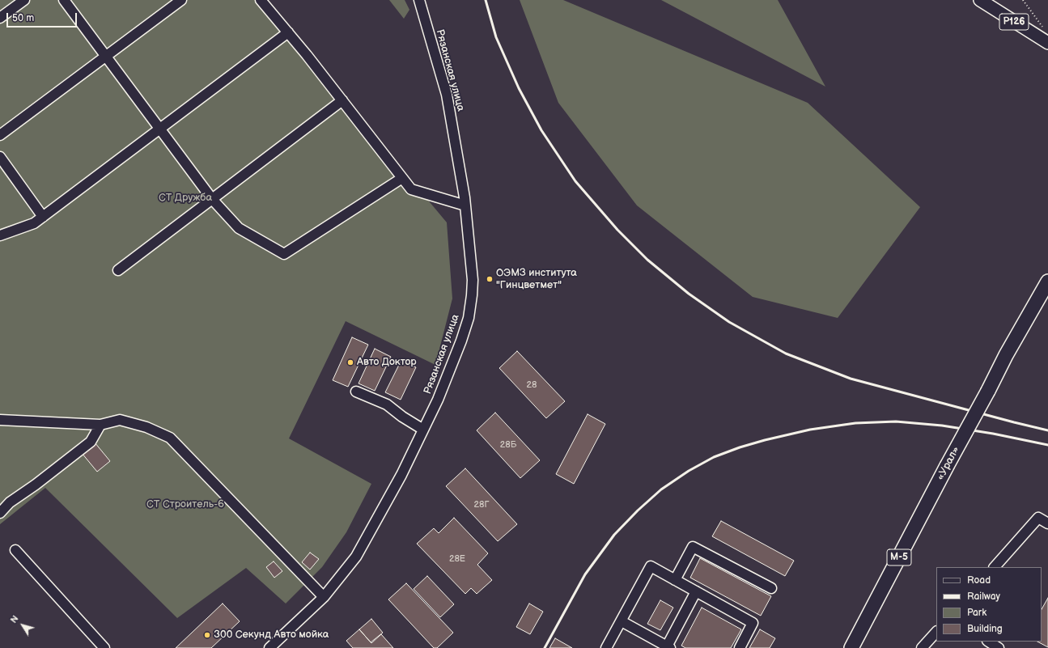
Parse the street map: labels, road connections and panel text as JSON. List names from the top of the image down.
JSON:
{
  "streets": {
    "highway": ["«Урал»", "М-5"],
    "main road": ["Р126"],
    "street": ["Рязанская улица"]
  },
  "parks": ["СТ Дружба", "СТ Строитель-6"],
  "places": ["ОЭМЗ института \"Гинцветмет\"", "Авто Доктор", "300 Секунд Авто мойка"],
  "house_numbers": [
    "28",
    "28Б",
    "28Г",
    "28Е"
  ],
  "legend": [
    "Road",
    "Railway",
    "Park",
    "Building"
  ],
  "scale_bar": "50 m",
  "north": "top left"
}
